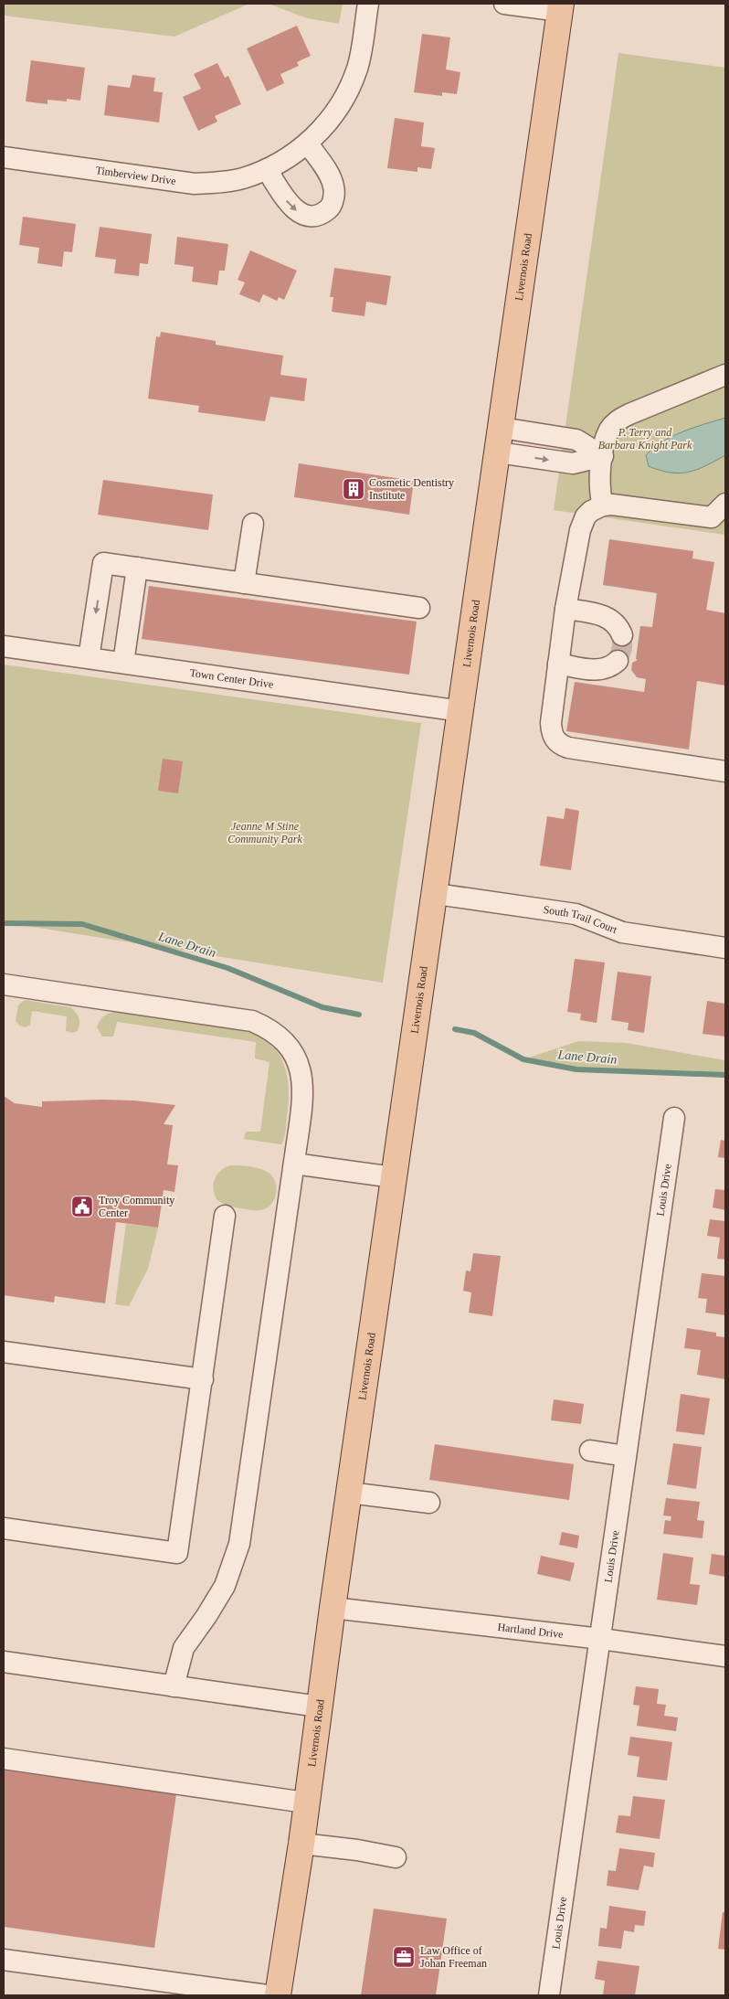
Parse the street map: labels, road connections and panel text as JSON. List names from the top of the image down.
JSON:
{
  "streets": {
    "main road": ["Livernois Road"],
    "street": [
      "Timberview Drive",
      "Town Center Drive",
      "South Trail Court",
      "Louis Drive",
      "Hartland Drive"
    ]
  },
  "crossings": [
    ["Livernois Road", "Town Center Drive"],
    ["Livernois Road", "South Trail Court"],
    ["Livernois Road", "Hartland Drive"],
    ["Louis Drive", "Hartland Drive"]
  ],
  "water": ["Lane Drain"],
  "parks": ["P. Terry and Barbara Knight Park", "Jeanne M Stine Community Park"],
  "places": {
    "building": ["Cosmetic Dentistry Institute"],
    "public building": ["Troy Community Center"],
    "office": ["Law Office of Johan Freeman"]
  }
}
